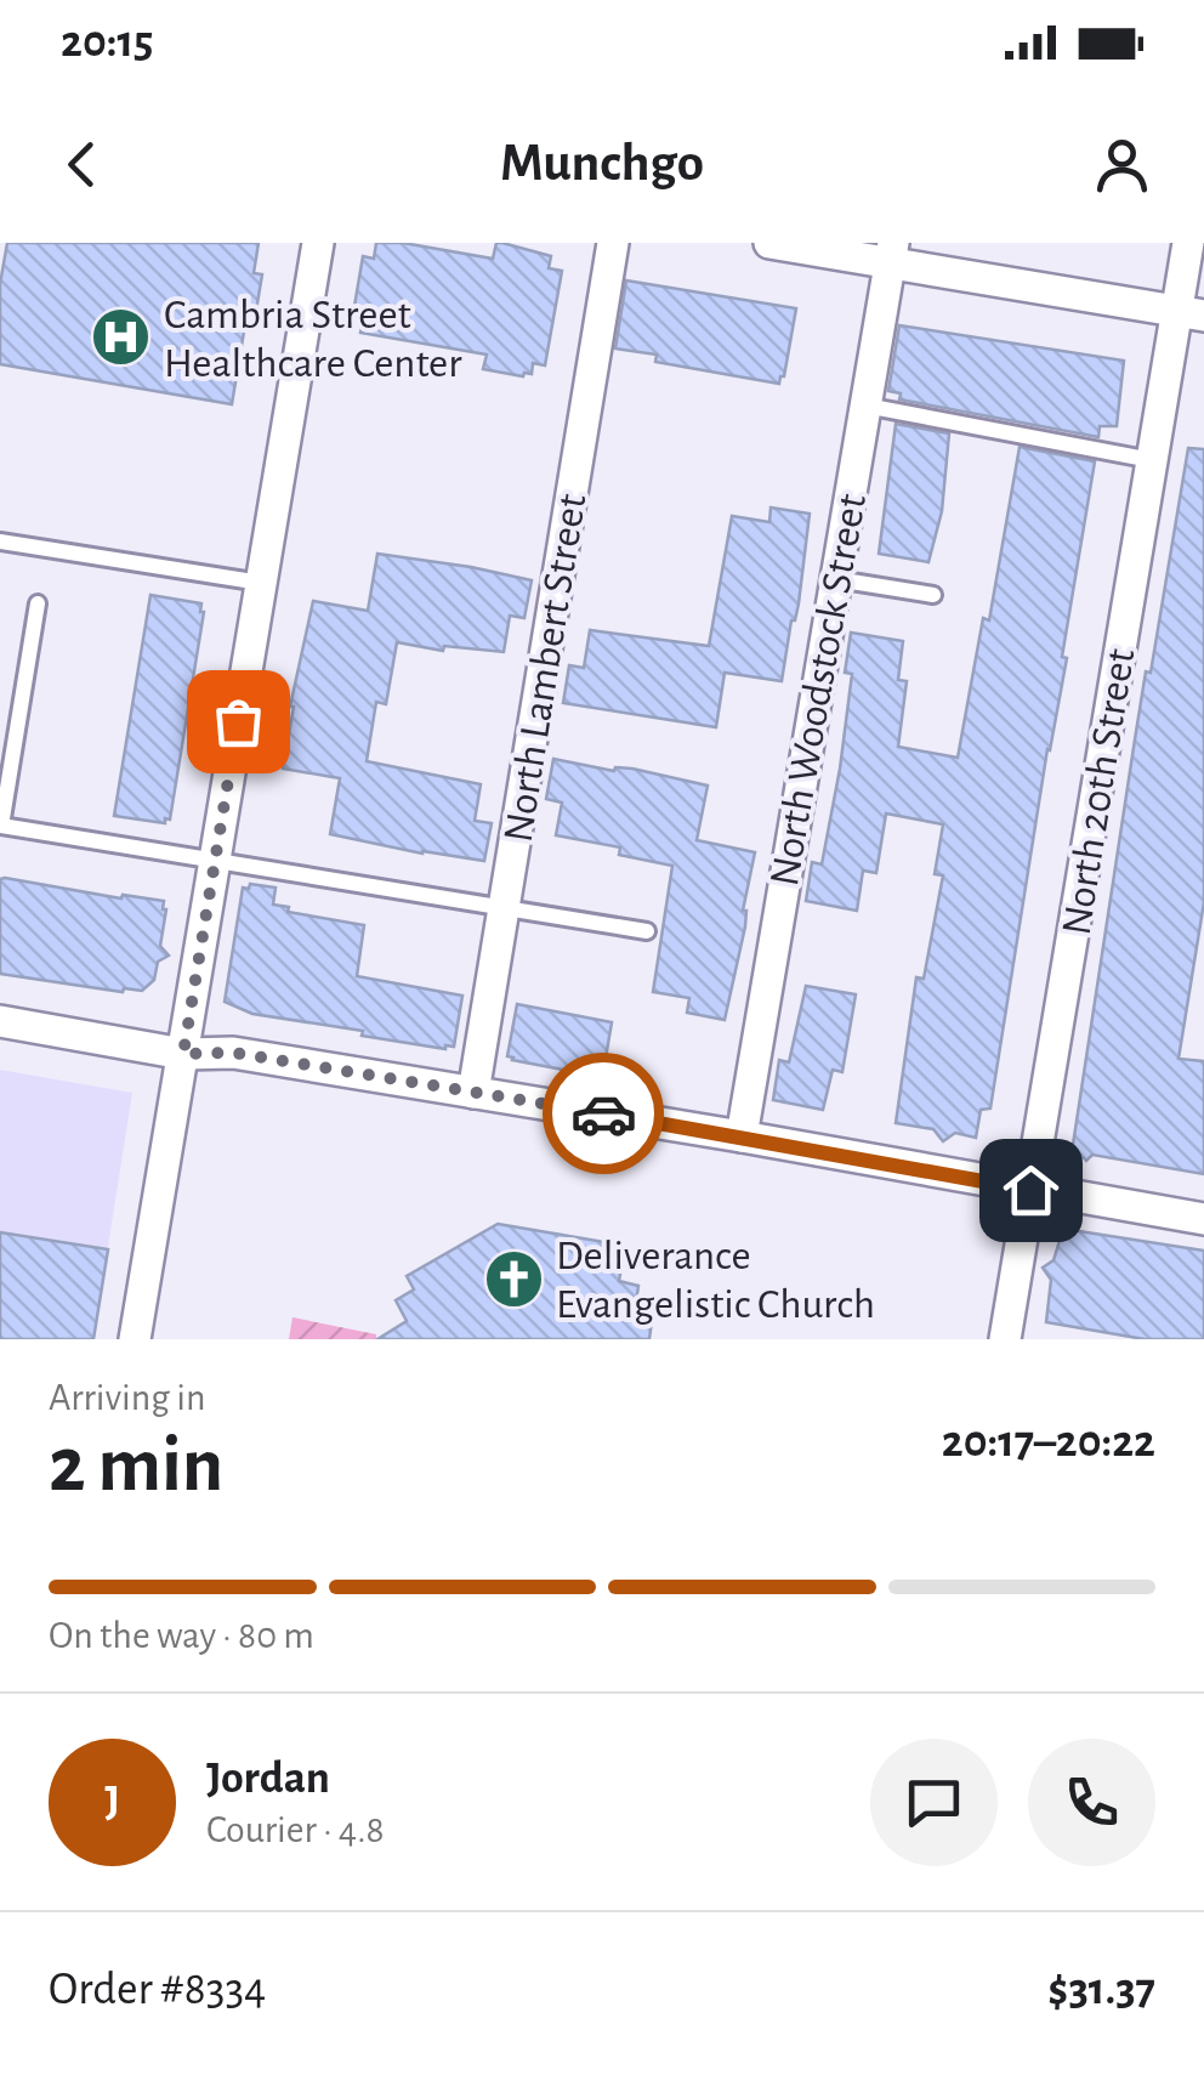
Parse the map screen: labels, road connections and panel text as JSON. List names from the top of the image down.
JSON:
{
  "streets": {
    "street": ["North Lambert Street", "North Woodstock Street", "North 20th Street"]
  },
  "places": {
    "hospital": ["Cambria Street Healthcare Center"],
    "church": ["Deliverance Evangelistic Church"]
  },
  "page": {
    "status": "20:15",
    "header": "Munchgo",
    "heading": ["2 min", "Arriving in", "20:17–20:22"],
    "panel": [
      "Jordan",
      "Courier · 4.8",
      "Order #8334",
      "$31.37"
    ],
    "bar": "On the way · 80 m",
    "round": "J"
  }
}
